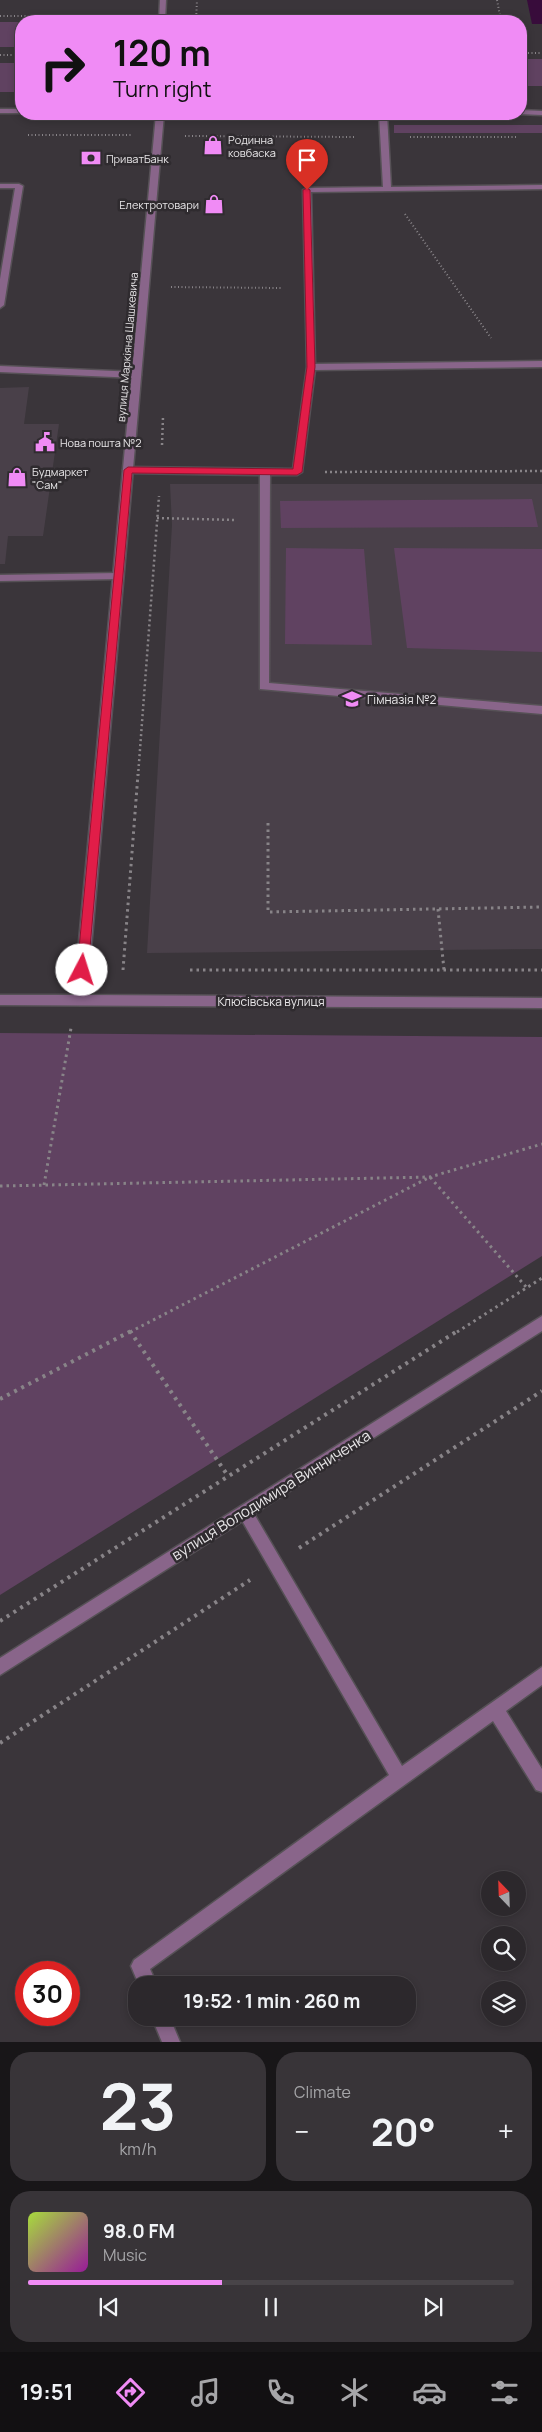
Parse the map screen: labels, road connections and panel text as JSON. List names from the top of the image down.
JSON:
{
  "streets": {
    "street": ["вулиця Маркіяна Шашкевича", "Клюсівська вулиця", "вулиця Володимира Винниченка"]
  },
  "crossings": [
    ["вулиця Маркіяна Шашкевича", "Клюсівська вулиця"]
  ],
  "places": {
    "shop": ["Родинна ковбаска", "Електротовари", "Будмаркет \"Сам\""],
    "bank": ["ПриватБанк"],
    "public building": ["Нова пошта №2"],
    "school or university": ["Гімназія №2"]
  },
  "north": "top left",
  "page": {
    "turn": ["120 m", "Turn right"],
    "limit": "30",
    "trip": "19:52 · 1 min · 260 m",
    "tile": [
      ["23", "km/h"],
      "Climate"
    ],
    "heat": ["−", "20°", "+"],
    "song": ["98.0 FM", "Music"],
    "tabs": "19:51"
  }
}
